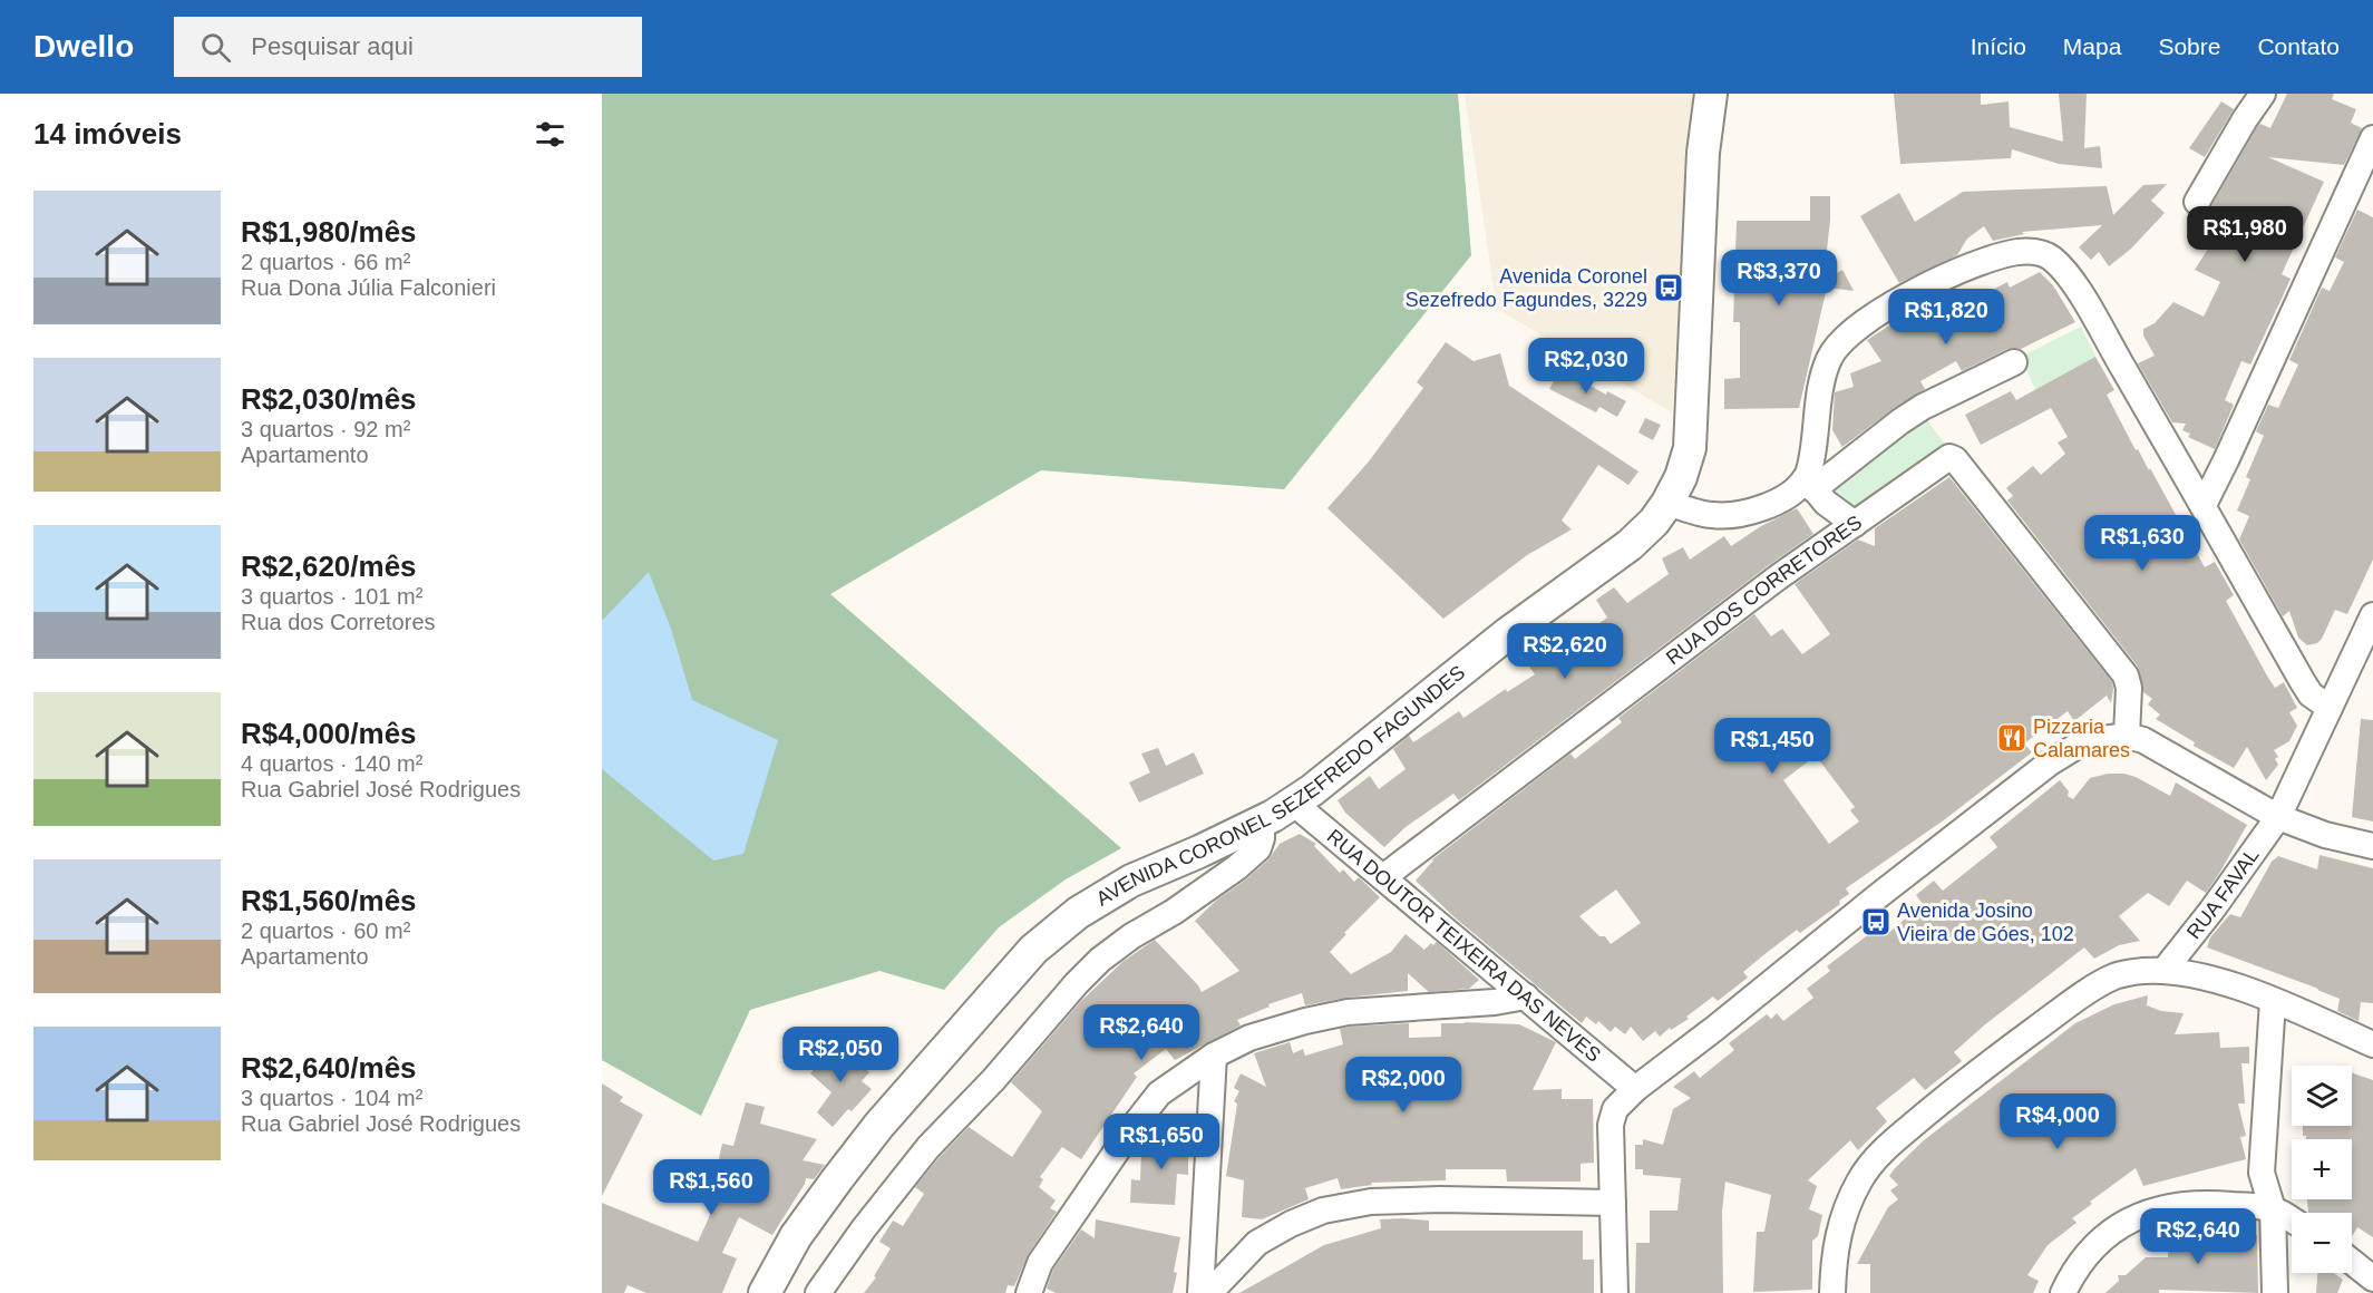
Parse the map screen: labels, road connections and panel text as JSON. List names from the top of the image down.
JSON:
{
  "streets": {
    "main road": ["AVENIDA CORONEL SEZEFREDO FAGUNDES"],
    "street": ["RUA DOS CORRETORES", "RUA FAVAL", "RUA DOUTOR TEIXEIRA DAS NEVES"]
  },
  "crossings": [
    ["RUA DOS CORRETORES", "RUA DOUTOR TEIXEIRA DAS NEVES"],
    ["AVENIDA CORONEL SEZEFREDO FAGUNDES", "RUA DOUTOR TEIXEIRA DAS NEVES"]
  ],
  "places": {
    "bus stop": ["Avenida Coronel Sezefredo Fagundes, 3229", "Avenida Josino Vieira de Góes, 102"],
    "restaurant": ["Pizzaria Calamares"]
  },
  "page": {
    "header": "Dwello",
    "search": "Pesquisar aqui",
    "nav": [
      "Início",
      "Mapa",
      "Sobre",
      "Contato"
    ],
    "heading": "14 imóveis",
    "list": [
      {
        "name": "R$1,980/mês",
        "note": "2 quartos · 66 m² · Rua Dona Júlia Falconieri"
      },
      {
        "name": "R$2,030/mês",
        "note": "3 quartos · 92 m² · Apartamento"
      },
      {
        "name": "R$2,620/mês",
        "note": "3 quartos · 101 m² · Rua dos Corretores"
      },
      {
        "name": "R$4,000/mês",
        "note": "4 quartos · 140 m² · Rua Gabriel José Rodrigues"
      },
      {
        "name": "R$1,560/mês",
        "note": "2 quartos · 60 m² · Apartamento"
      },
      {
        "name": "R$2,640/mês",
        "note": "3 quartos · 104 m² · Rua Gabriel José Rodrigues"
      }
    ],
    "price": [
      "R$1,980",
      "R$3,370",
      "R$1,820",
      "R$2,030",
      "R$1,630",
      "R$2,620",
      "R$1,450",
      "R$2,640",
      "R$2,050",
      "R$2,000",
      "R$4,000",
      "R$1,650",
      "R$1,560",
      "R$2,640"
    ],
    "map_buttons": ["+", "−"]
  }
}
